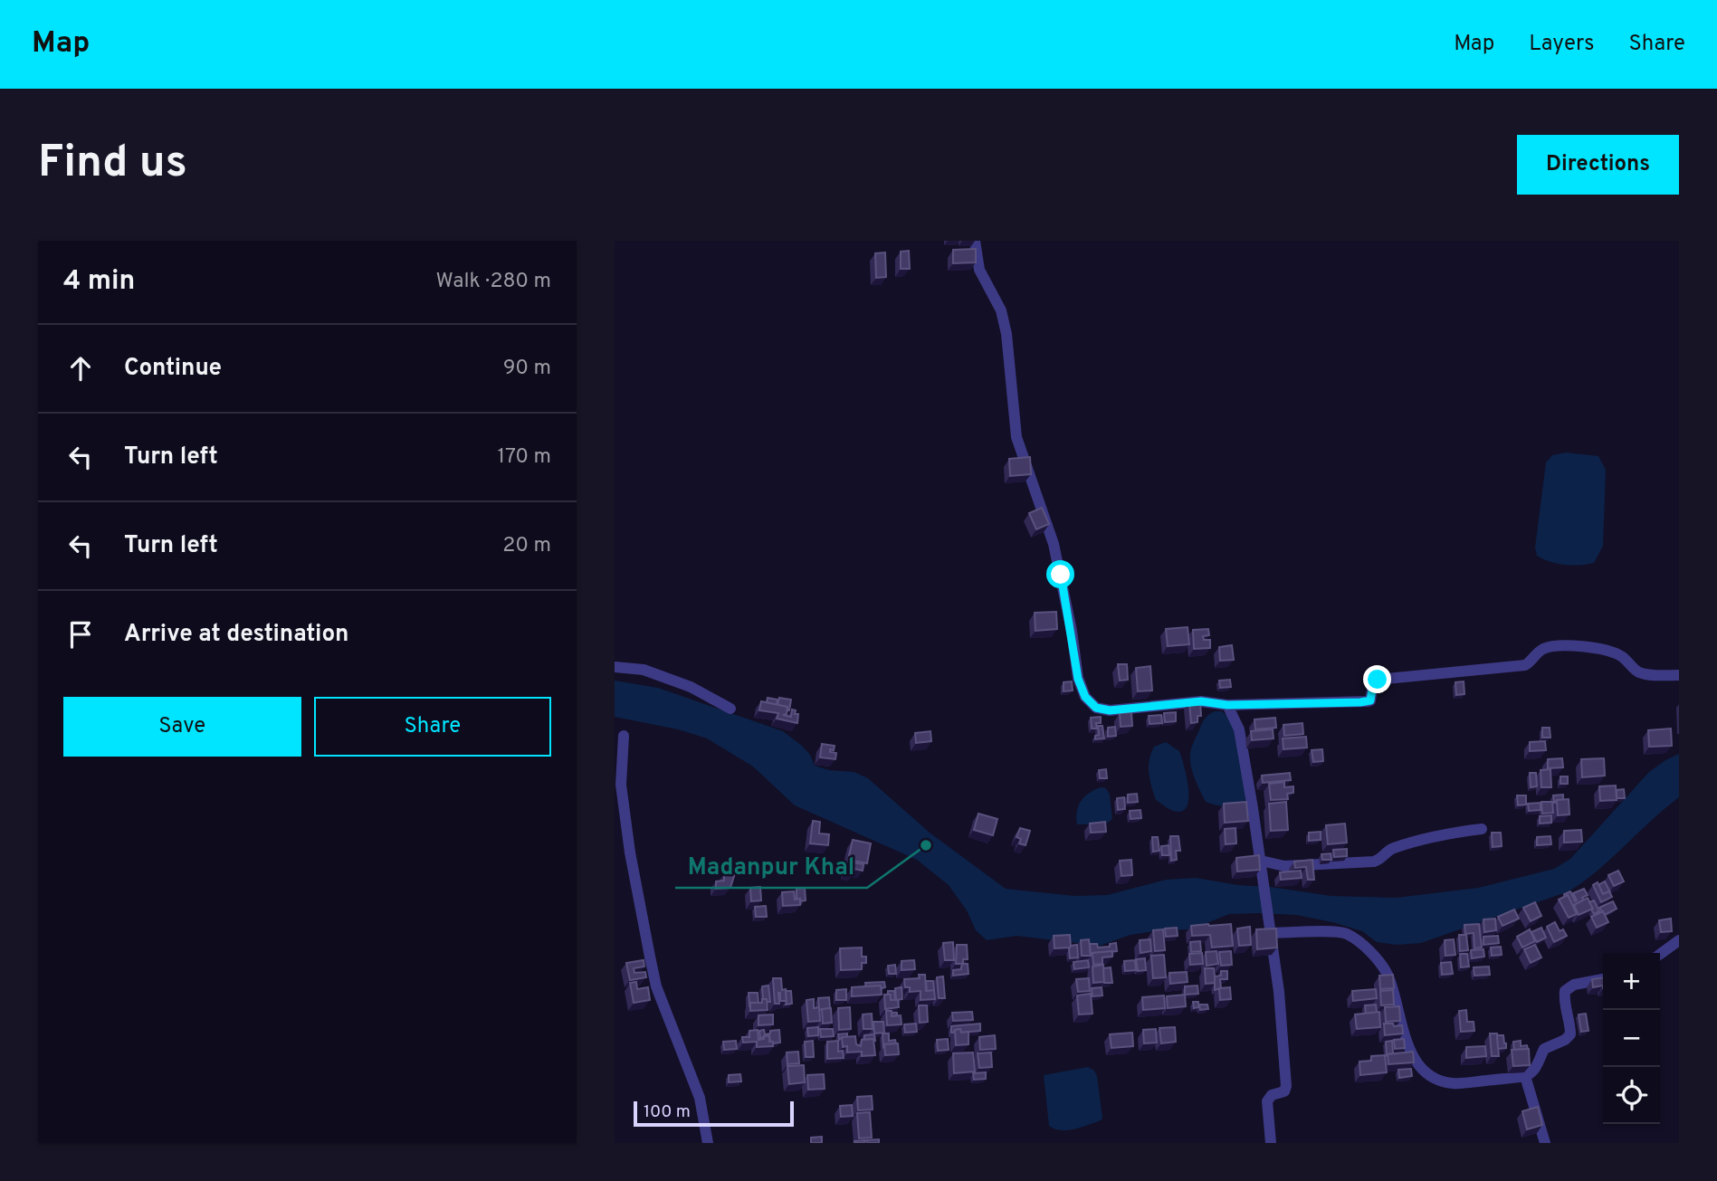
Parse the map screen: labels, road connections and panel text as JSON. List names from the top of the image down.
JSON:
{
  "places": ["Madanpur Khal"],
  "scale_bar": "100 m",
  "page": {
    "header": "Map",
    "nav": ["Map", "Layers", "Share"],
    "buttons": [
      "Directions",
      ["Save", "Share"]
    ],
    "title": "Find us",
    "heading": ["4 min", "Walk · 280 m"],
    "list": [
      ["Continue", "90 m"],
      ["Turn left", "170 m"],
      ["Turn left", "20 m"],
      "Arrive at destination"
    ],
    "map_buttons": ["+", "−"],
    "scale": "100 m"
  }
}
